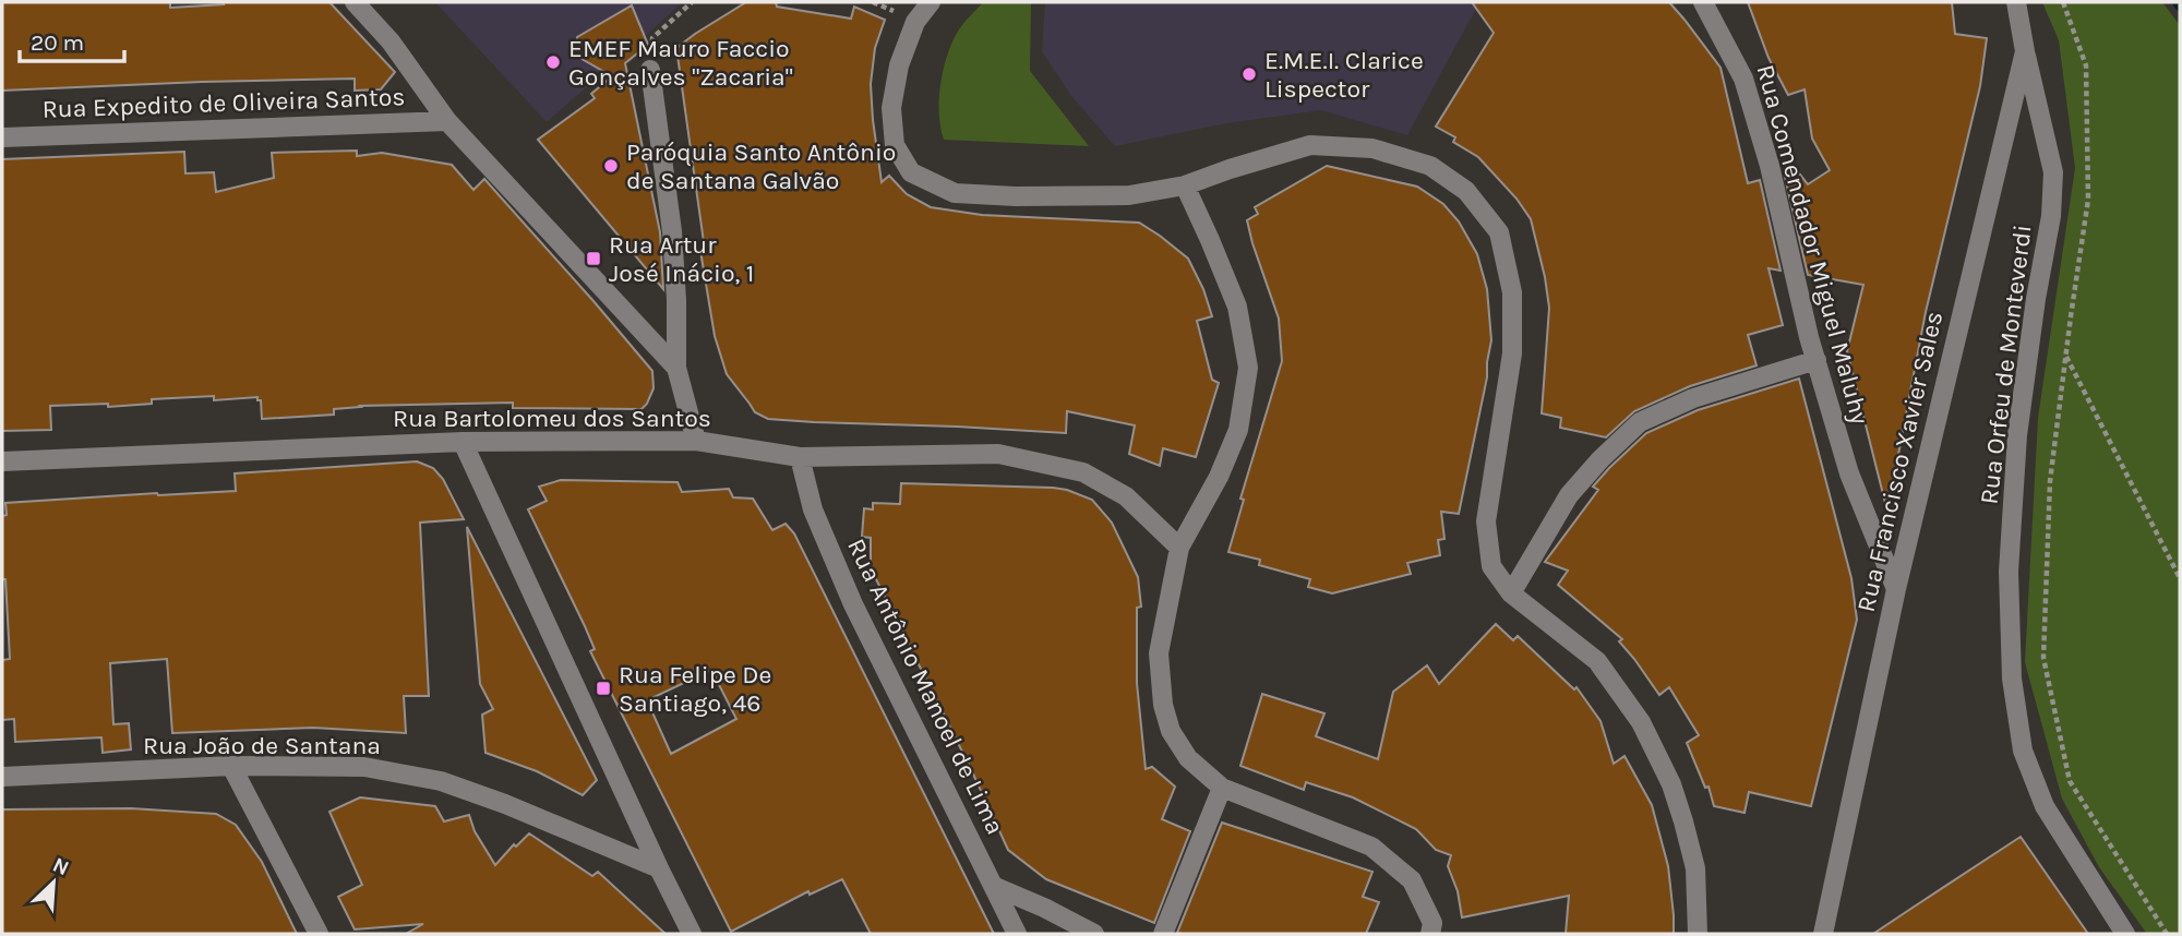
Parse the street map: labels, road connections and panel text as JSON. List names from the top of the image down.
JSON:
{
  "streets": {
    "street": [
      "Rua Expedito de Oliveira Santos",
      "Rua Comendador Miguel Maluhy",
      "Rua Orfeu de Monteverdi",
      "Rua Bartolomeu dos Santos",
      "Rua Francisco Xavier Sales",
      "Rua Antônio Manoel de Lima",
      "Rua João de Santana"
    ]
  },
  "crossings": [
    ["Rua Comendador Miguel Maluhy", "Rua Francisco Xavier Sales"],
    ["Rua Orfeu de Monteverdi", "Rua Francisco Xavier Sales"],
    ["Rua Bartolomeu dos Santos", "Rua Antônio Manoel de Lima"]
  ],
  "places": {
    "other": ["EMEF Mauro Faccio Gonçalves \"Zacaria\"", "E.M.E.I. Clarice Lispector", "Paróquia Santo Antônio de Santana Galvão"],
    "transit": ["Rua Artur José Inácio, 1", "Rua Felipe De Santiago, 46"]
  },
  "scale_bar": "20 m",
  "north": "top right"
}
